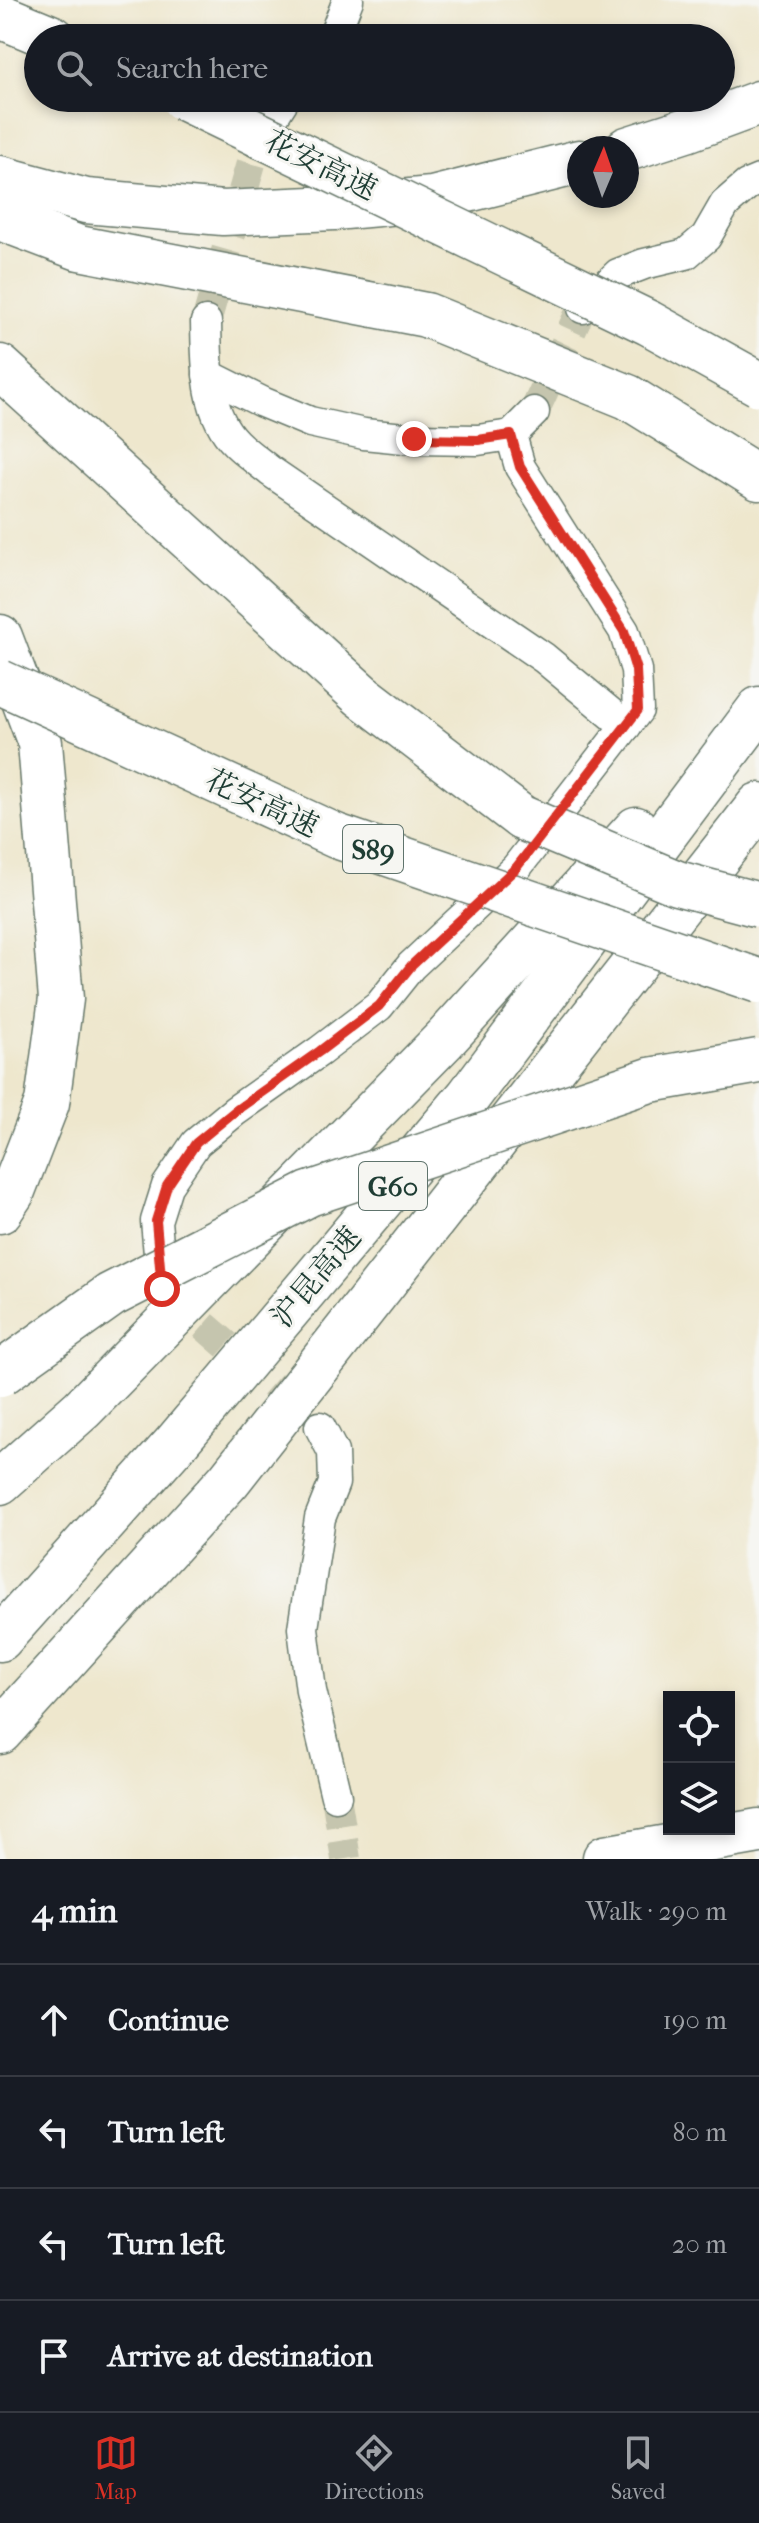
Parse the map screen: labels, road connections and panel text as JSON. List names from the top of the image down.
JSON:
{
  "streets": {
    "highway": [
      "花安高速",
      "S89",
      "G60",
      "沪昆高速"
    ]
  },
  "north": "top",
  "page": {
    "search": "Search here",
    "heading": ["4 min", "Walk · 290 m"],
    "list": [
      ["Continue", "190 m"],
      ["Turn left", "80 m"],
      ["Turn left", "20 m"],
      "Arrive at destination"
    ],
    "nav": ["Map", "Directions", "Saved"]
  }
}
